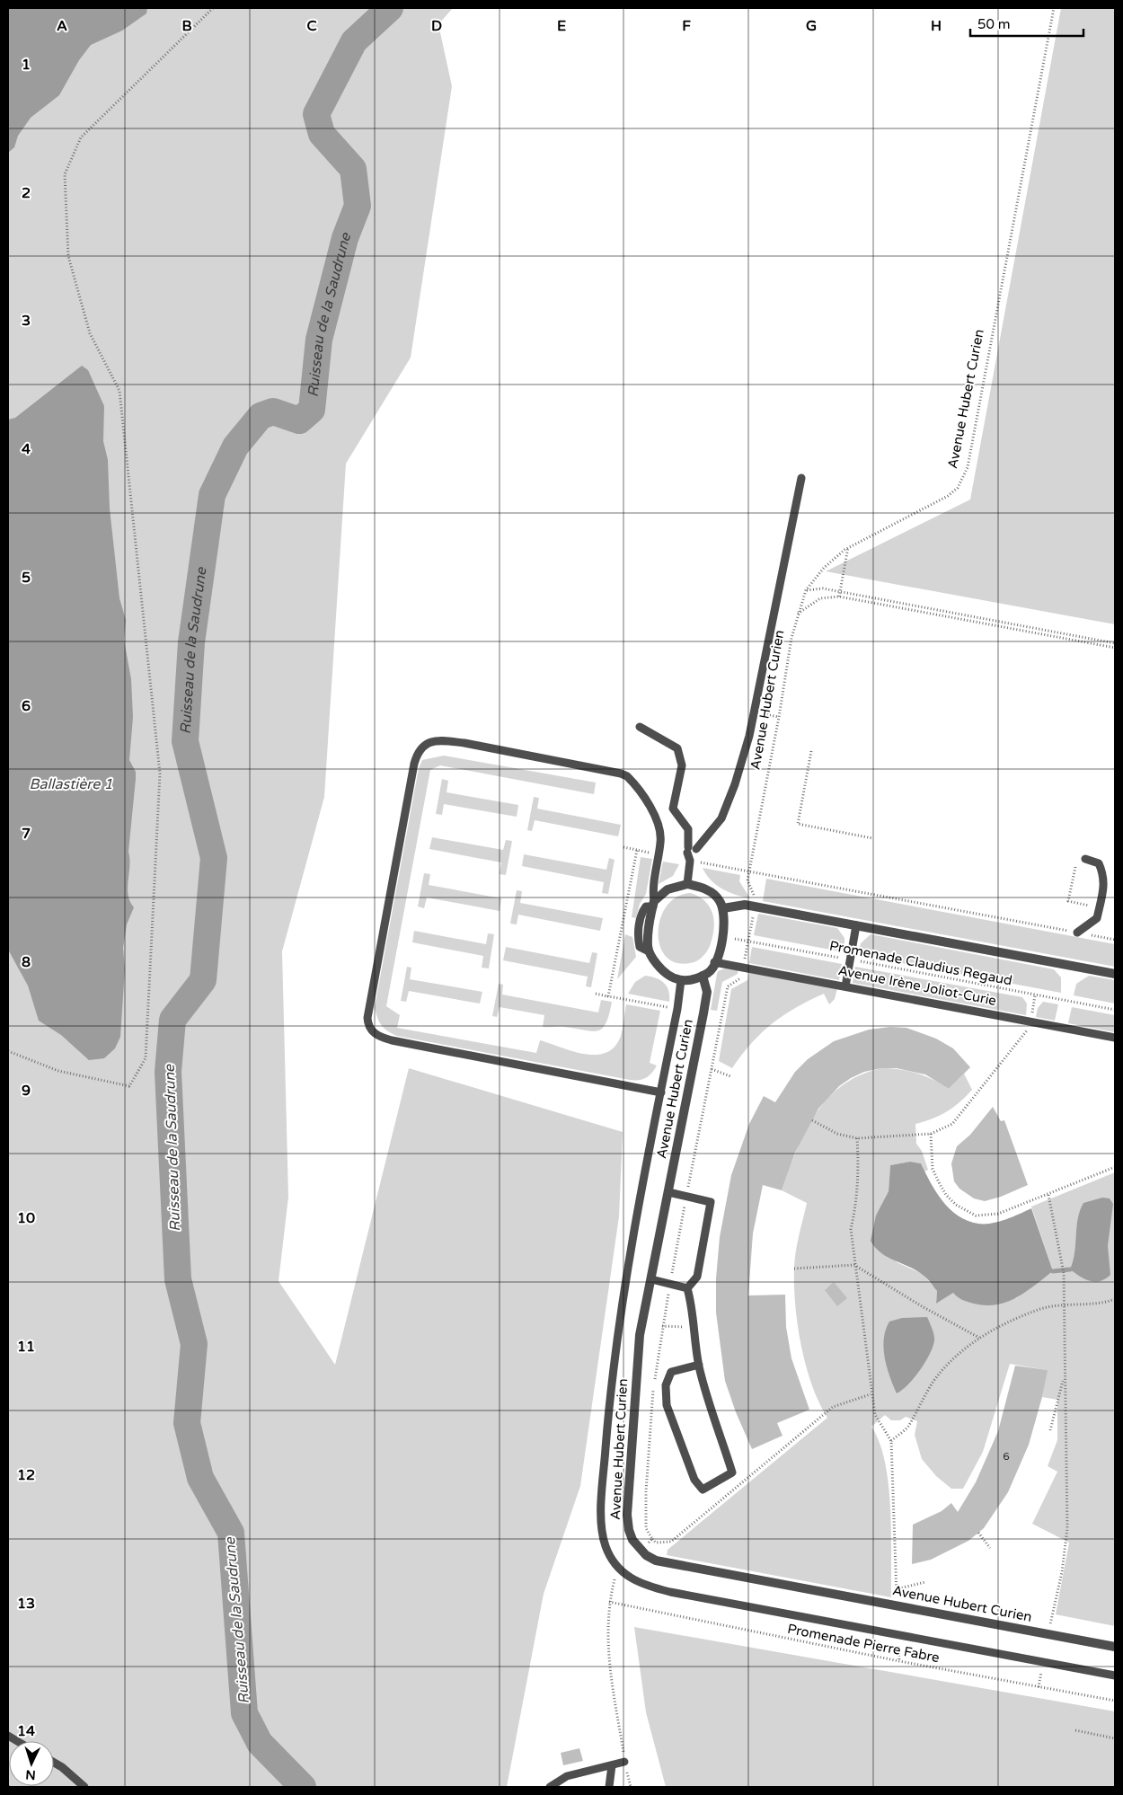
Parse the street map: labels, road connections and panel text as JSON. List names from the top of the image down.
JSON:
{
  "streets": {
    "street": ["Avenue Hubert Curien"],
    "lane": ["Avenue Irène Joliot-Curie"],
    "path": ["Promenade Claudius Regaud", "Promenade Pierre Fabre"]
  },
  "crossings": [
    ["Avenue Hubert Curien", "Promenade Claudius Regaud"],
    ["Avenue Hubert Curien", "Avenue Irène Joliot-Curie"],
    ["Promenade Claudius Regaud", "Avenue Irène Joliot-Curie"]
  ],
  "water": ["Ruisseau de la Saudrune", "Ballastière 1"],
  "house_numbers": ["6"],
  "scale_bar": "50 m",
  "north": "bottom",
  "grid": {
    "columns": [
      "A",
      "B",
      "C",
      "D",
      "E",
      "F",
      "G",
      "H"
    ],
    "rows": [
      "1",
      "2",
      "3",
      "4",
      "5",
      "6",
      "7",
      "8",
      "9",
      "10",
      "11",
      "12",
      "13",
      "14"
    ]
  }
}
